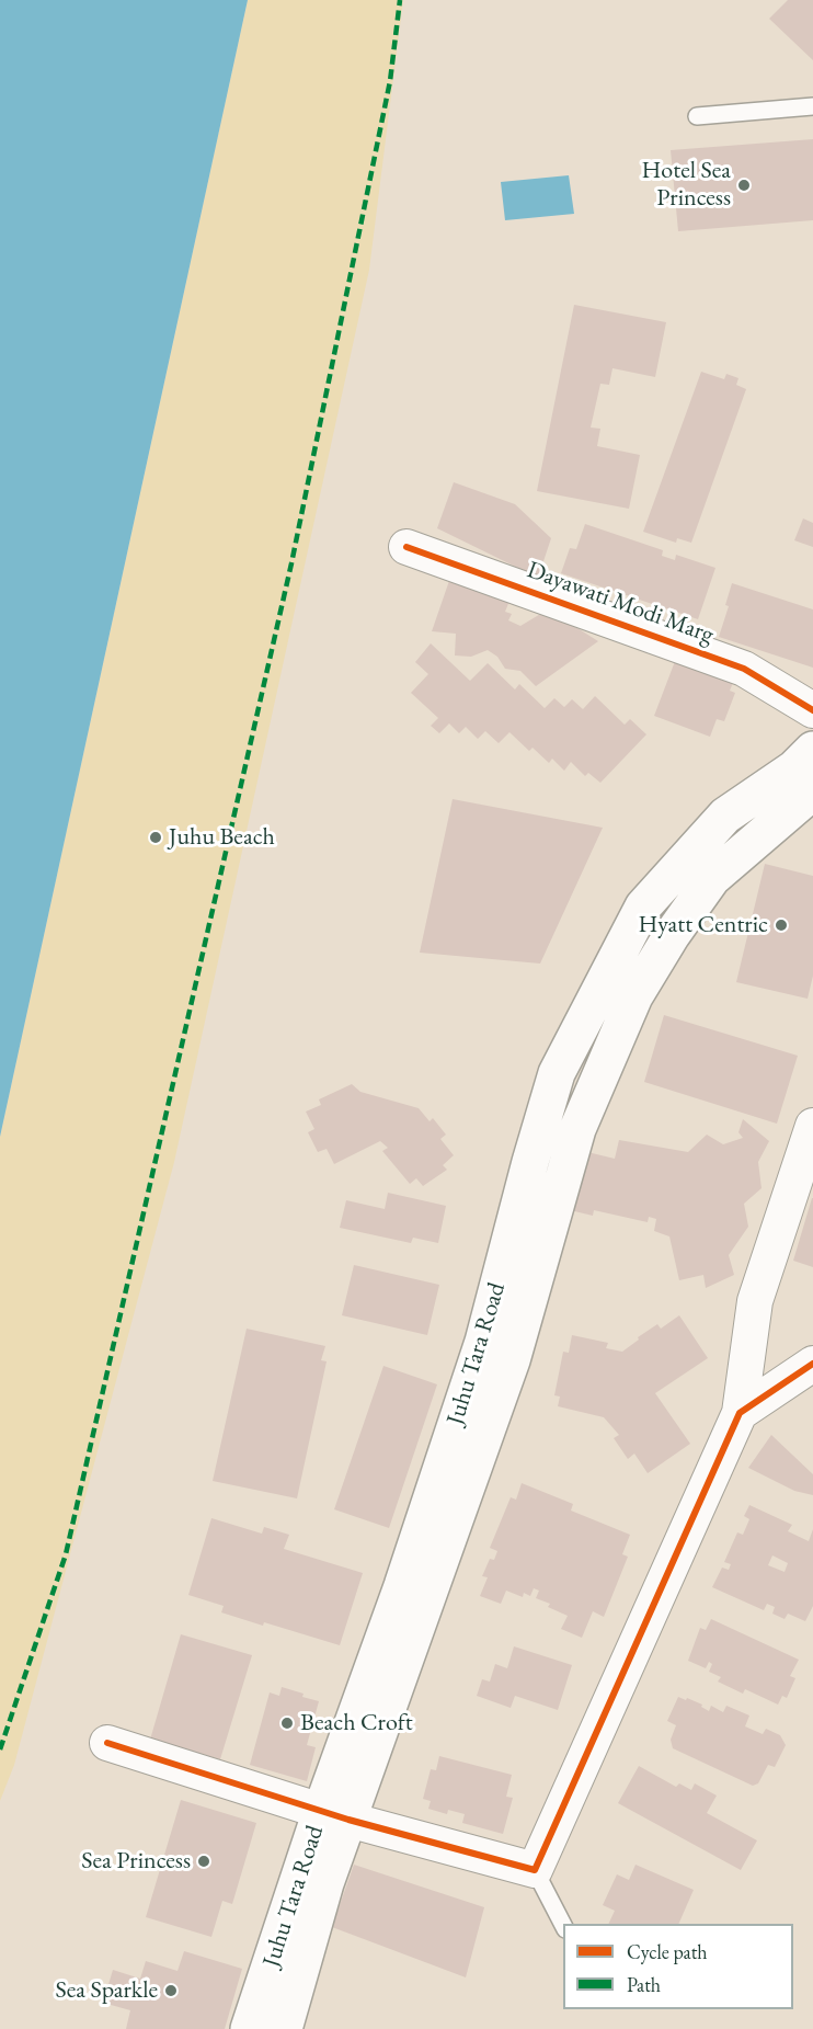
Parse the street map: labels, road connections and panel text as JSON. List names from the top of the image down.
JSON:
{
  "streets": {
    "main road": ["Juhu Tara Road"],
    "street": ["Dayawati Modi Marg"]
  },
  "places": [
    "Hotel Sea Princess",
    "Juhu Beach",
    "Hyatt Centric",
    "Beach Croft",
    "Sea Princess",
    "Sea Sparkle"
  ],
  "legend": ["Cycle path", "Path"]
}
